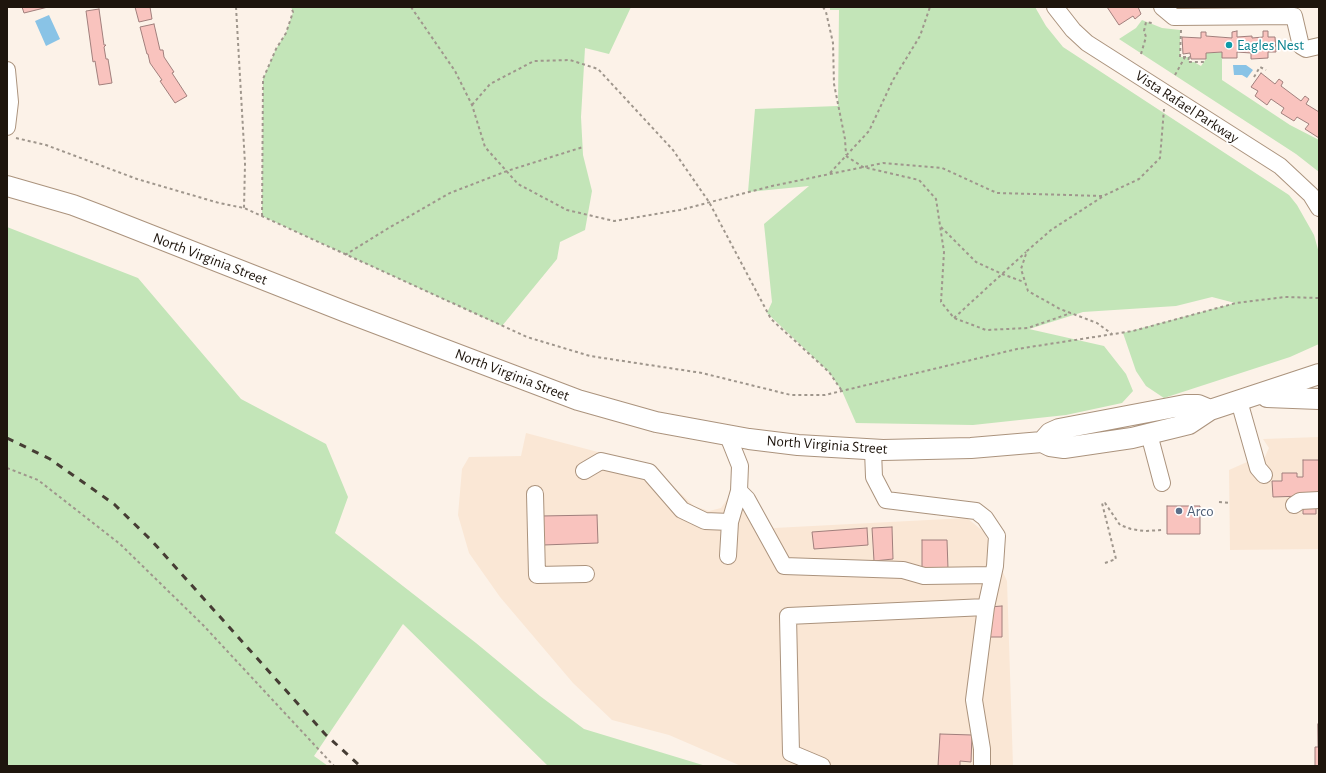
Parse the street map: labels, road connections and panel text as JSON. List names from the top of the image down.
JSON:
{
  "streets": {
    "main road": ["North Virginia Street"],
    "street": ["Vista Rafael Parkway"]
  },
  "places": ["Eagles Nest", "Arco"]
}
